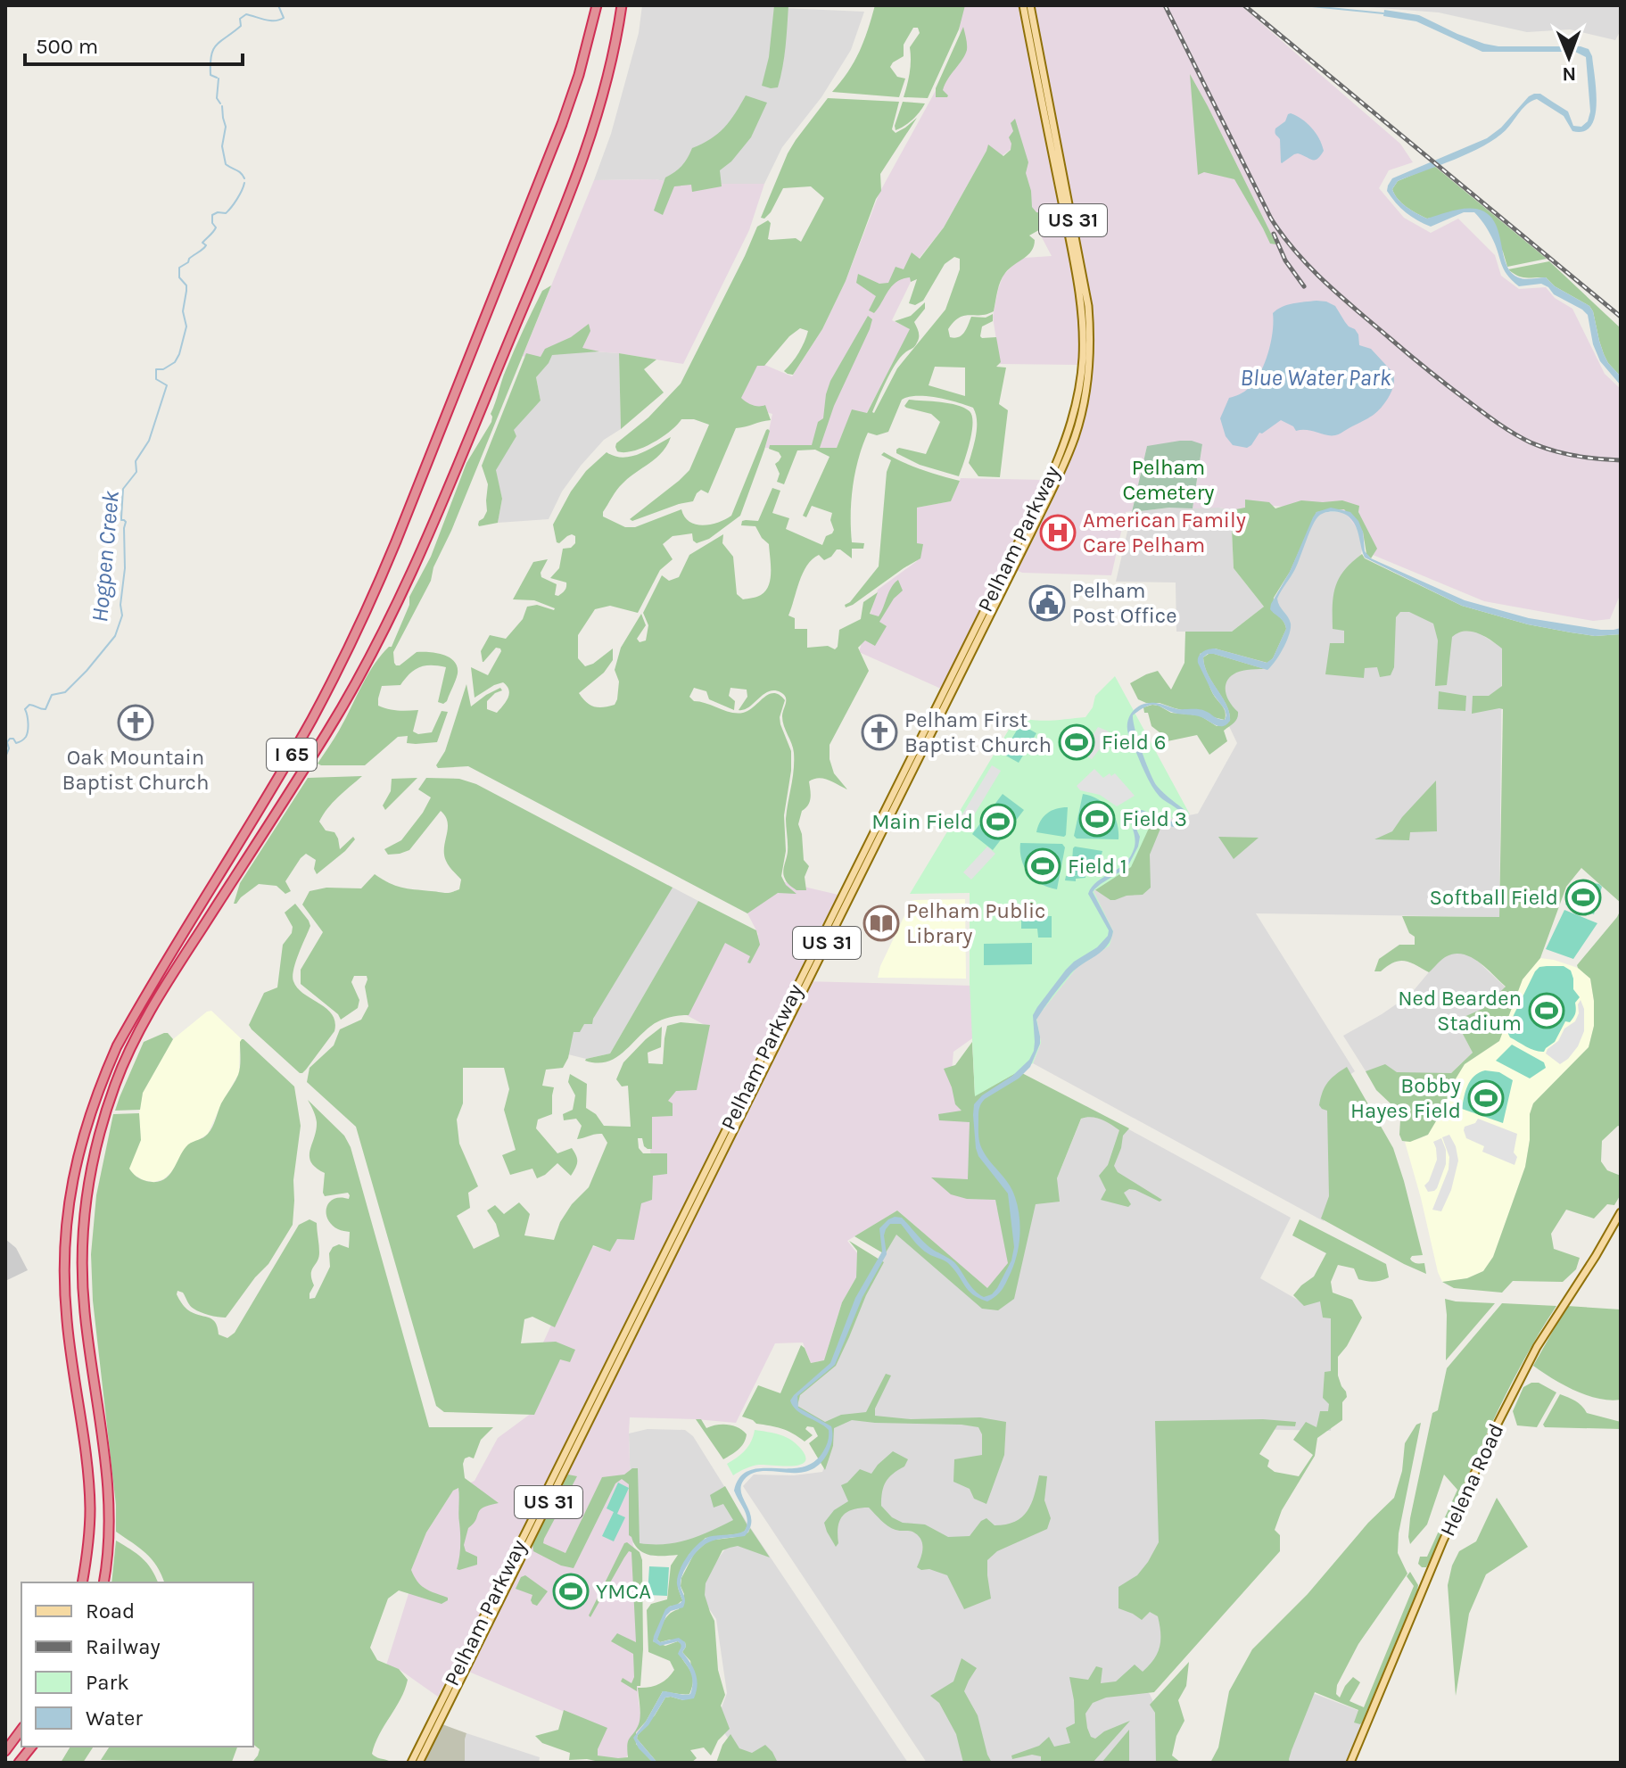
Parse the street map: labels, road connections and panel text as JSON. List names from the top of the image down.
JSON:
{
  "streets": {
    "highway": ["I 65"],
    "main road": ["US 31", "Pelham Parkway", "Helena Road"]
  },
  "water": ["Blue Water Park", "Hogpen Creek"],
  "parks": ["Pelham Cemetery"],
  "places": {
    "hospital": ["American Family Care Pelham"],
    "public building": ["Pelham Post Office"],
    "church": ["Oak Mountain Baptist Church", "Pelham First Baptist Church"],
    "sports": [
      "Field 6",
      "Field 3",
      "Main Field",
      "Field 1",
      "Softball Field",
      "Ned Bearden Stadium",
      "Bobby Hayes Field",
      "YMCA"
    ],
    "library": ["Pelham Public Library"]
  },
  "legend": [
    "Road",
    "Railway",
    "Park",
    "Water"
  ],
  "scale_bar": "500 m",
  "north": "bottom"
}
